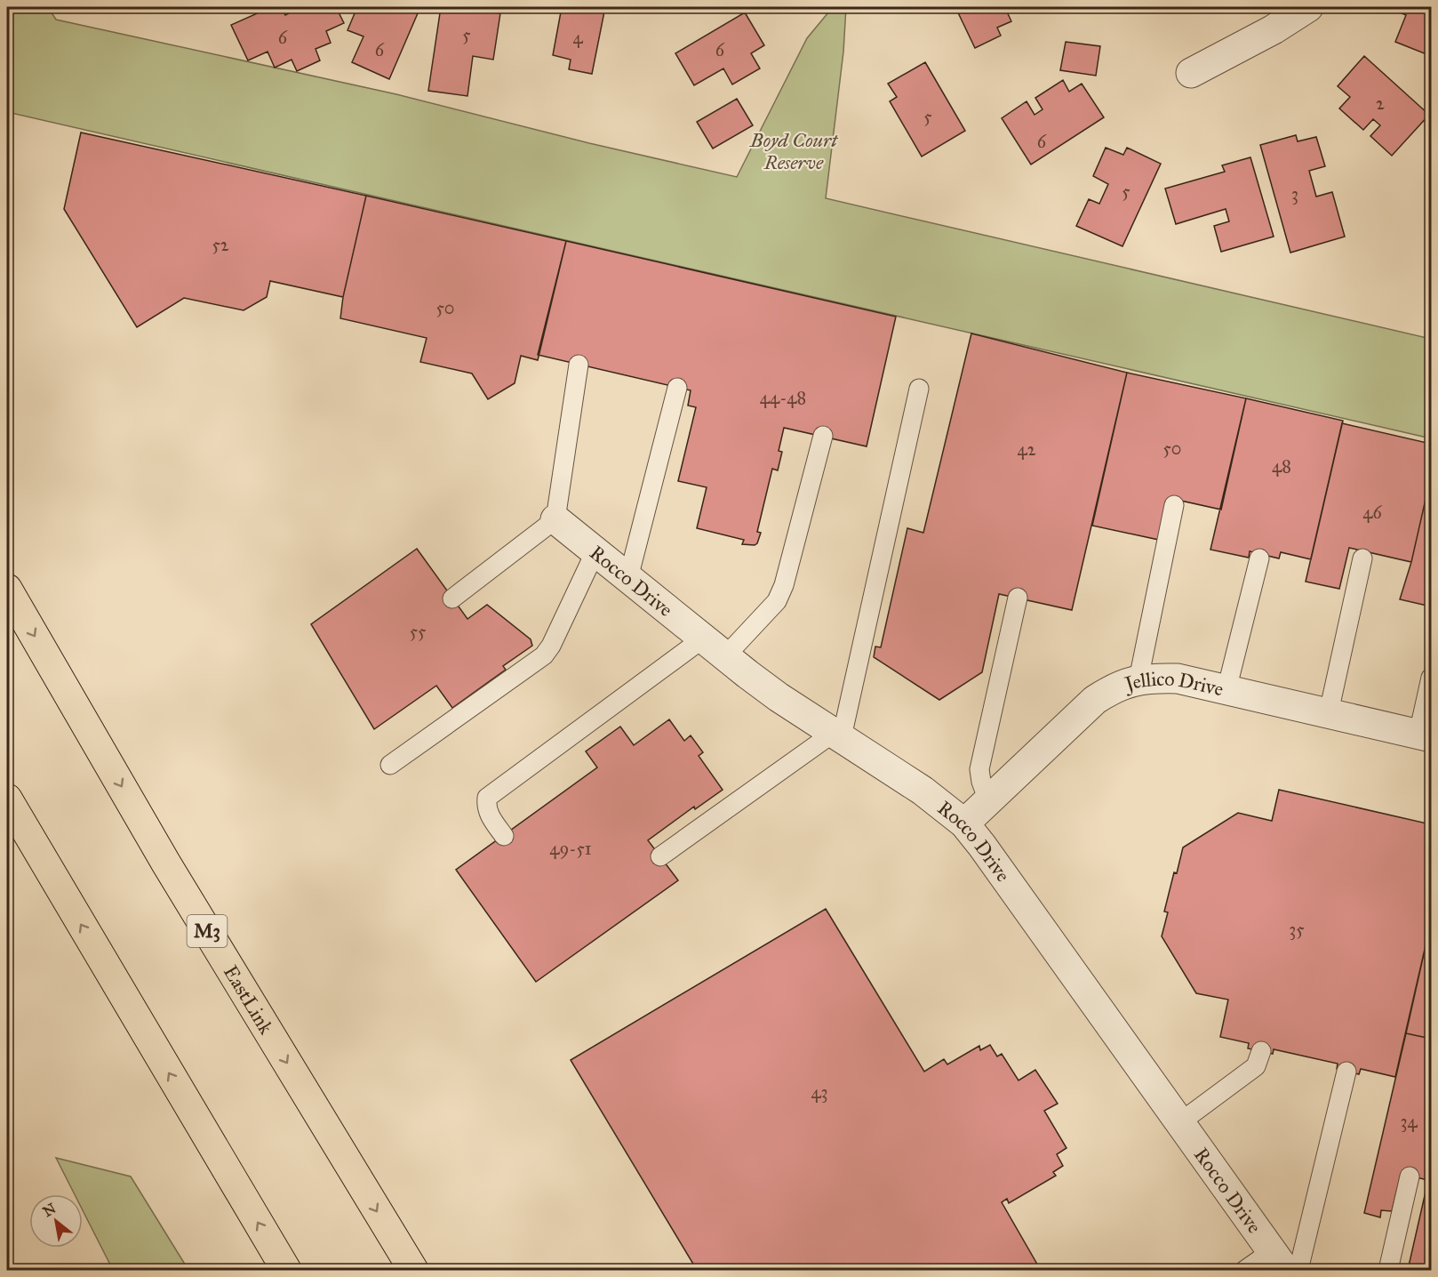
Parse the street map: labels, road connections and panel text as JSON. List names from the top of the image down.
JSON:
{
  "streets": {
    "highway": ["M3", "EastLink"],
    "street": ["Rocco Drive", "Jellico Drive"]
  },
  "crossings": [
    ["Rocco Drive", "Jellico Drive"]
  ],
  "parks": ["Boyd Court Reserve"],
  "house_numbers": [
    "5",
    "6",
    "4",
    "6",
    "6",
    "2",
    "5",
    "6",
    "5",
    "3",
    "52",
    "50",
    "44-48",
    "50",
    "42",
    "48",
    "46",
    "55",
    "49-51",
    "35",
    "43",
    "34"
  ],
  "north": "top left"
}
